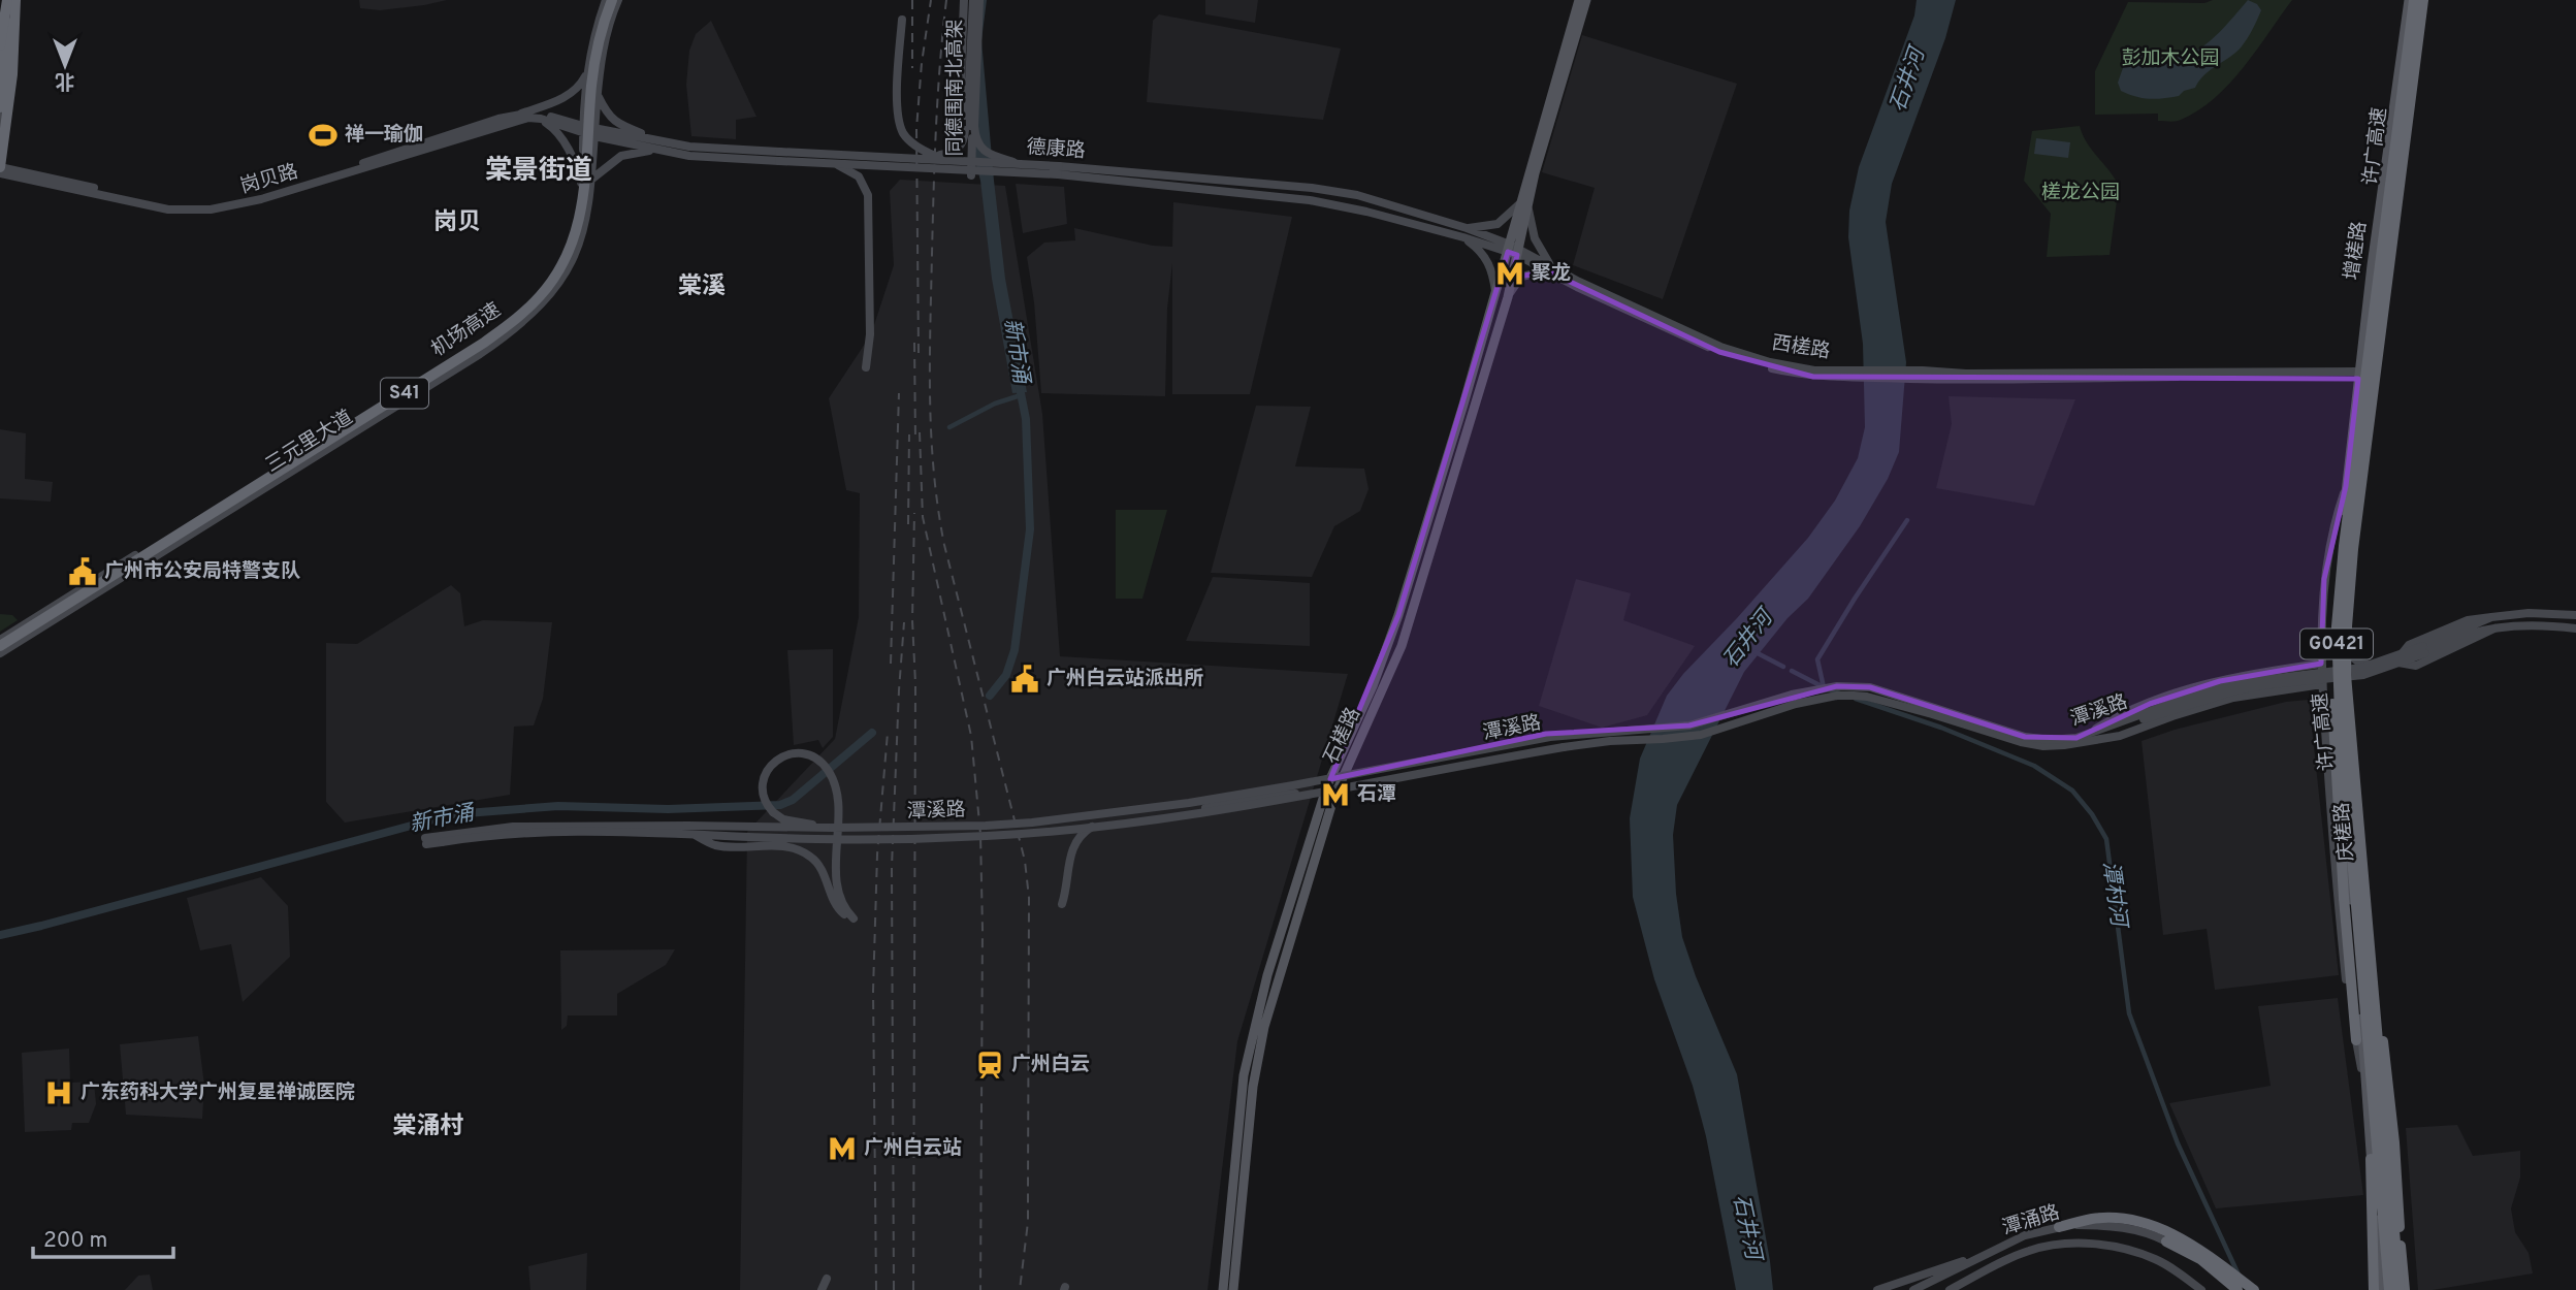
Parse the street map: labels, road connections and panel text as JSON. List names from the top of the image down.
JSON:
{
  "streets": {
    "highway": [
      "许广高速",
      "机场高速",
      "S41",
      "G0421"
    ],
    "main road": [
      "同德围南北高架",
      "德康路",
      "岗贝路",
      "增槎路",
      "西槎路",
      "三元里大道",
      "潭溪路",
      "石槎路",
      "庆槎路",
      "潭涌路"
    ]
  },
  "crossings": [
    ["许广高速", "增槎路"],
    ["许广高速", "庆槎路"],
    ["德康路", "岗贝路"],
    ["德康路", "西槎路"],
    ["德康路", "三元里大道"],
    ["德康路", "石槎路"],
    ["岗贝路", "三元里大道"],
    ["增槎路", "西槎路"],
    ["增槎路", "庆槎路"],
    ["西槎路", "石槎路"],
    ["西槎路", "庆槎路"]
  ],
  "districts": [
    "棠景街道",
    "岗贝",
    "棠溪",
    "棠涌村"
  ],
  "water": ["石井河", "新市涌", "潭村河"],
  "parks": ["彭加木公园", "槎龙公园"],
  "places": {
    "sports": ["禅一瑜伽"],
    "metro station": ["聚龙", "石潭", "广州白云站"],
    "public building": ["广州市公安局特警支队", "广州白云站派出所"],
    "station": ["广州白云"],
    "hospital": ["广东药科大学广州复星禅诚医院"]
  },
  "scale_bar": "200 m",
  "north": "bottom"
}
